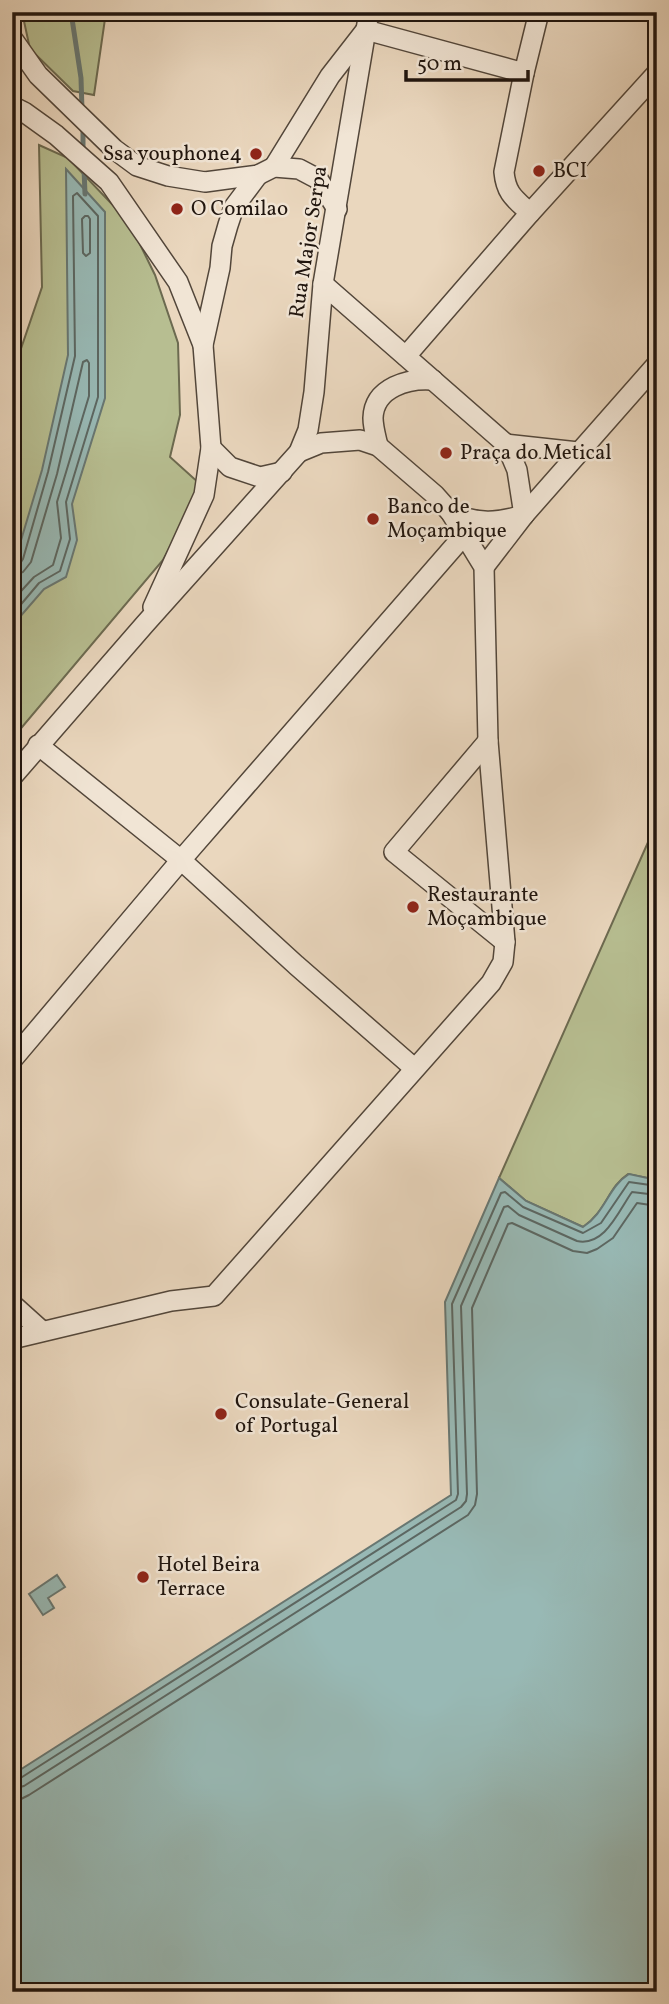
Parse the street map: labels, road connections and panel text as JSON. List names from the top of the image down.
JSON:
{
  "streets": {
    "street": ["Rua Major Serpa"]
  },
  "places": [
    "Ssa youphone4",
    "BCI",
    "O Comilao",
    "Praça do Metical",
    "Banco de Moçambique",
    "Restaurante Moçambique",
    "Consulate-General of Portugal",
    "Hotel Beira Terrace"
  ],
  "scale_bar": "50 m"
}
